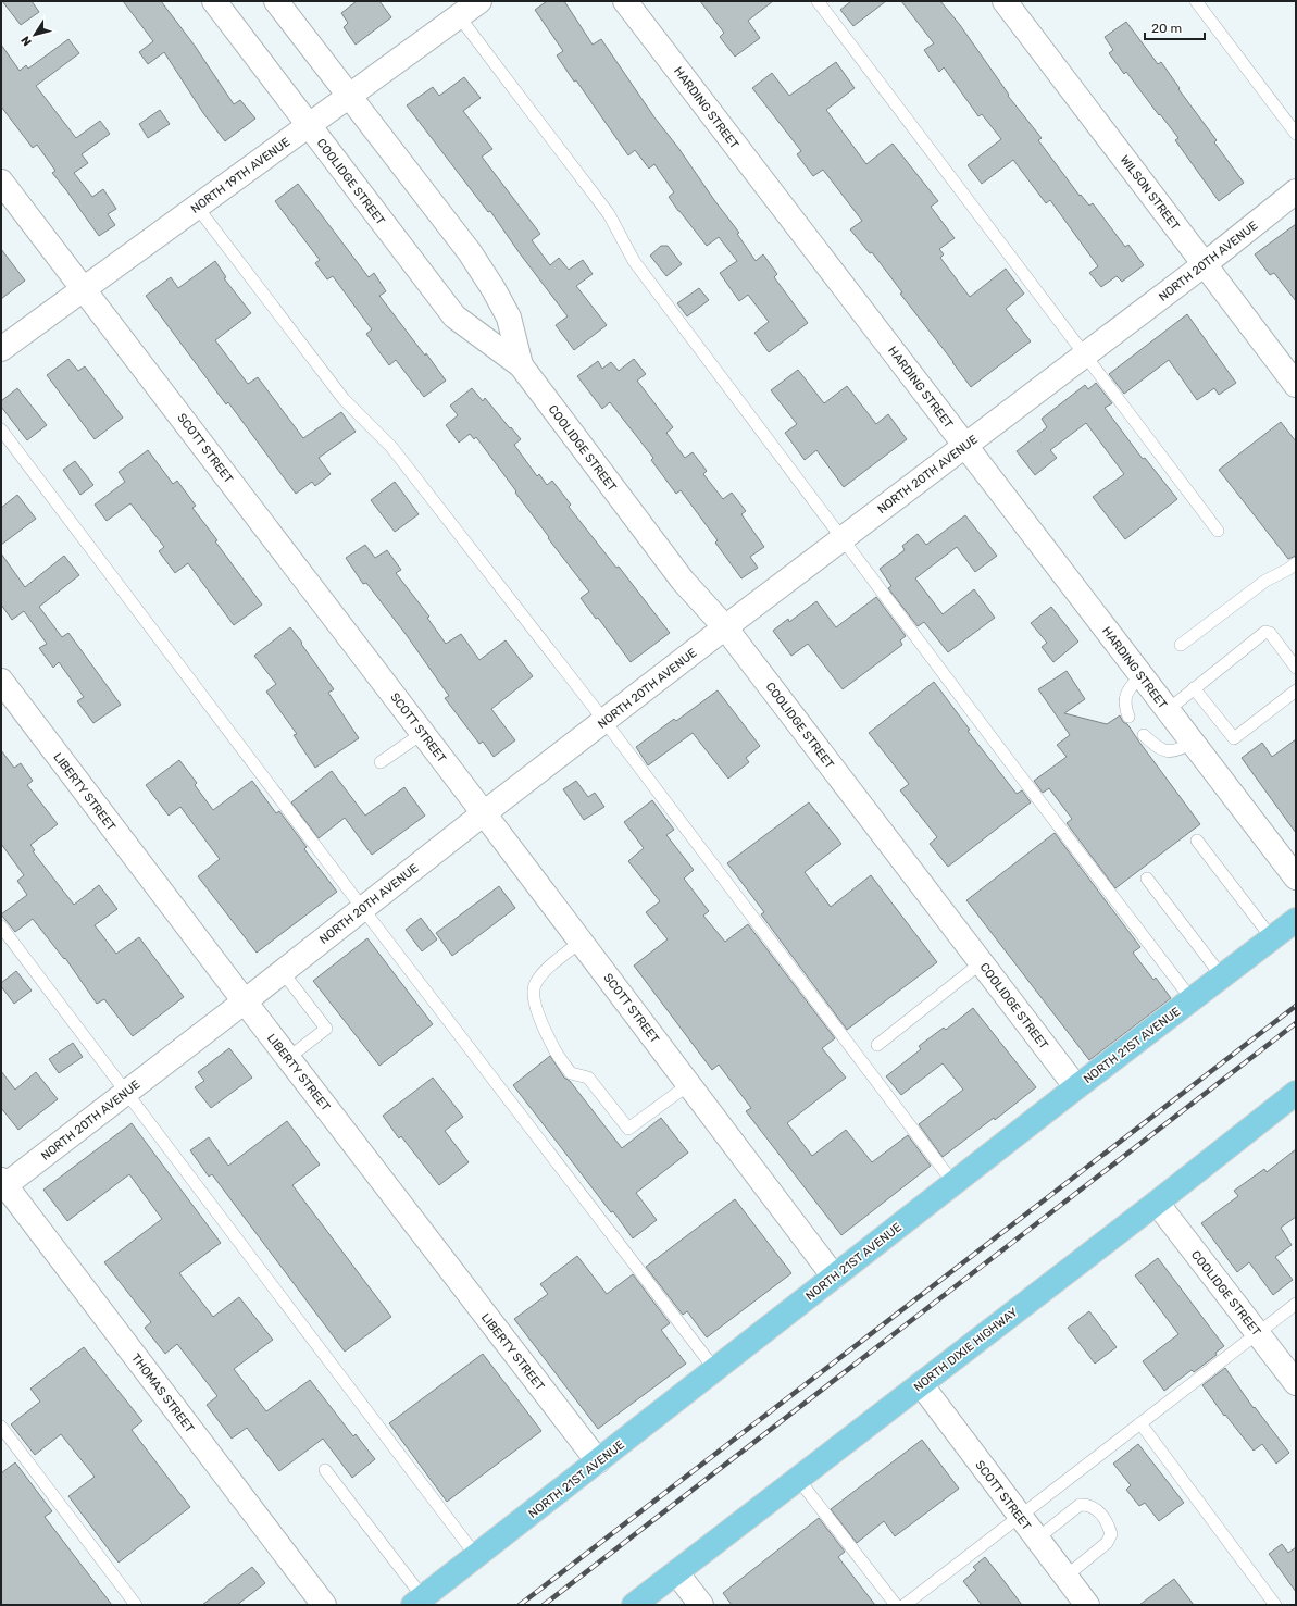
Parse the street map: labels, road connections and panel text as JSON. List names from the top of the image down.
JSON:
{
  "streets": {
    "main road": ["NORTH 21ST AVENUE", "NORTH DIXIE HIGHWAY"],
    "street": [
      "HARDING STREET",
      "NORTH 19TH AVENUE",
      "COOLIDGE STREET",
      "WILSON STREET",
      "NORTH 20TH AVENUE",
      "SCOTT STREET",
      "LIBERTY STREET",
      "THOMAS STREET"
    ]
  },
  "crossings": [
    ["HARDING STREET", "NORTH 20TH AVENUE"],
    ["NORTH 19TH AVENUE", "COOLIDGE STREET"],
    ["NORTH 19TH AVENUE", "SCOTT STREET"],
    ["COOLIDGE STREET", "NORTH 20TH AVENUE"],
    ["COOLIDGE STREET", "NORTH 21ST AVENUE"],
    ["COOLIDGE STREET", "NORTH DIXIE HIGHWAY"],
    ["WILSON STREET", "NORTH 20TH AVENUE"],
    ["NORTH 20TH AVENUE", "SCOTT STREET"],
    ["NORTH 20TH AVENUE", "LIBERTY STREET"],
    ["NORTH 20TH AVENUE", "THOMAS STREET"],
    ["SCOTT STREET", "NORTH 21ST AVENUE"],
    ["SCOTT STREET", "NORTH DIXIE HIGHWAY"],
    ["LIBERTY STREET", "NORTH 21ST AVENUE"]
  ],
  "scale_bar": "20 m",
  "north": "bottom left"
}
